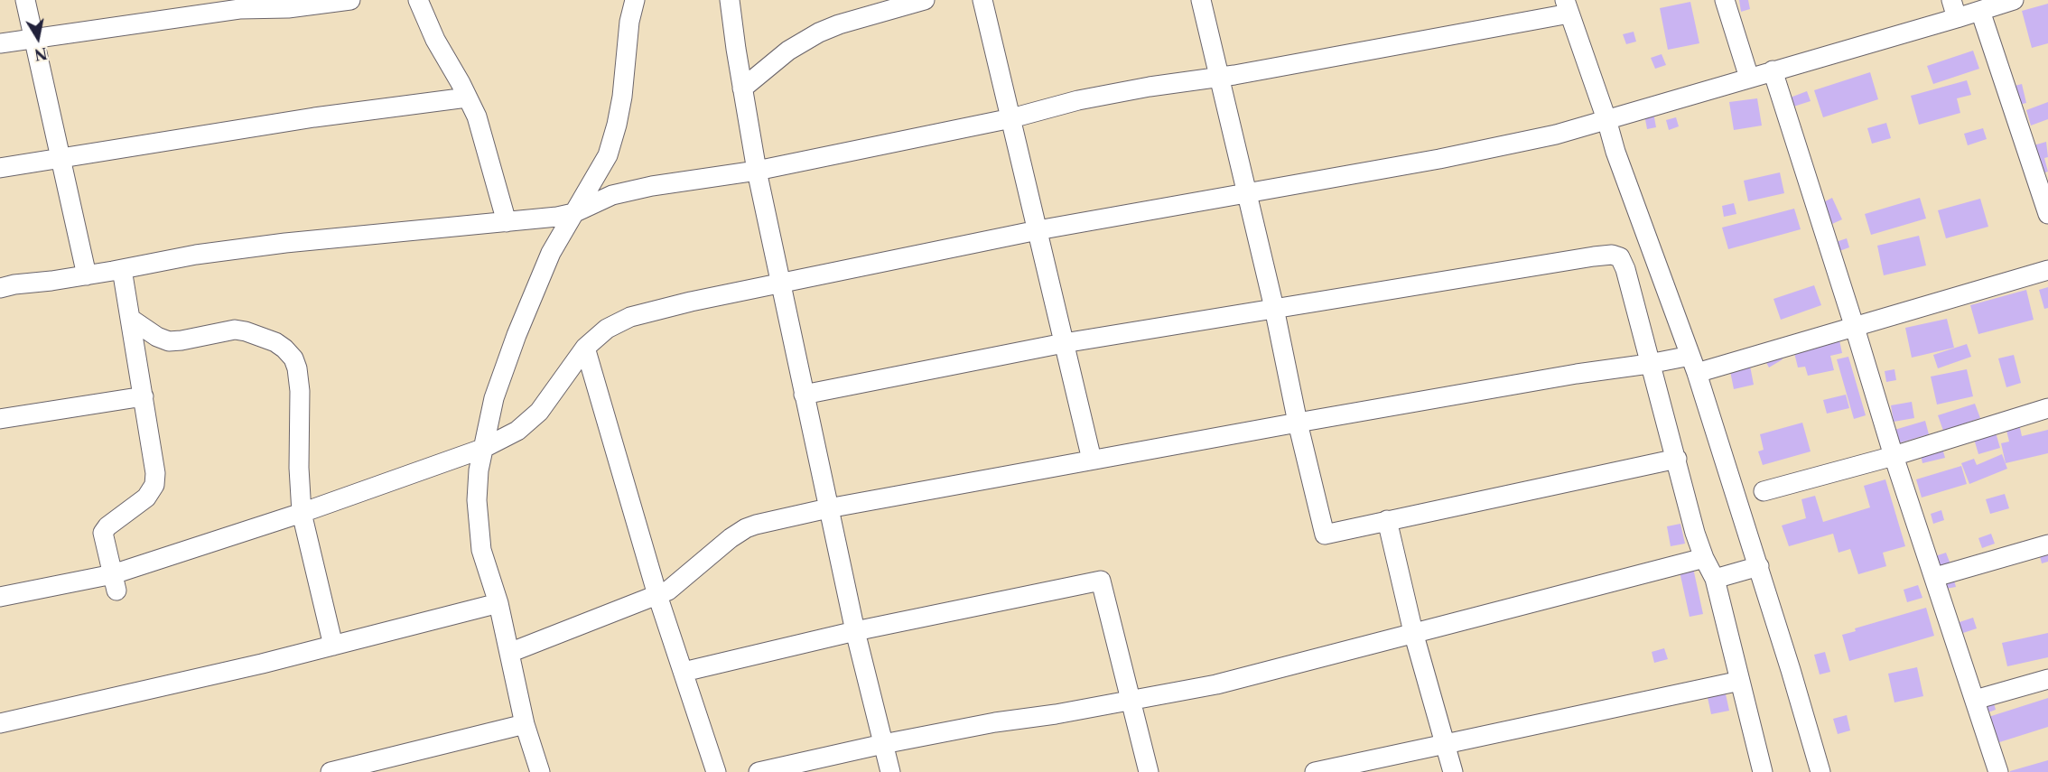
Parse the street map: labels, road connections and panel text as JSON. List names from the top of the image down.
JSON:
{
  "north": "bottom"
}
